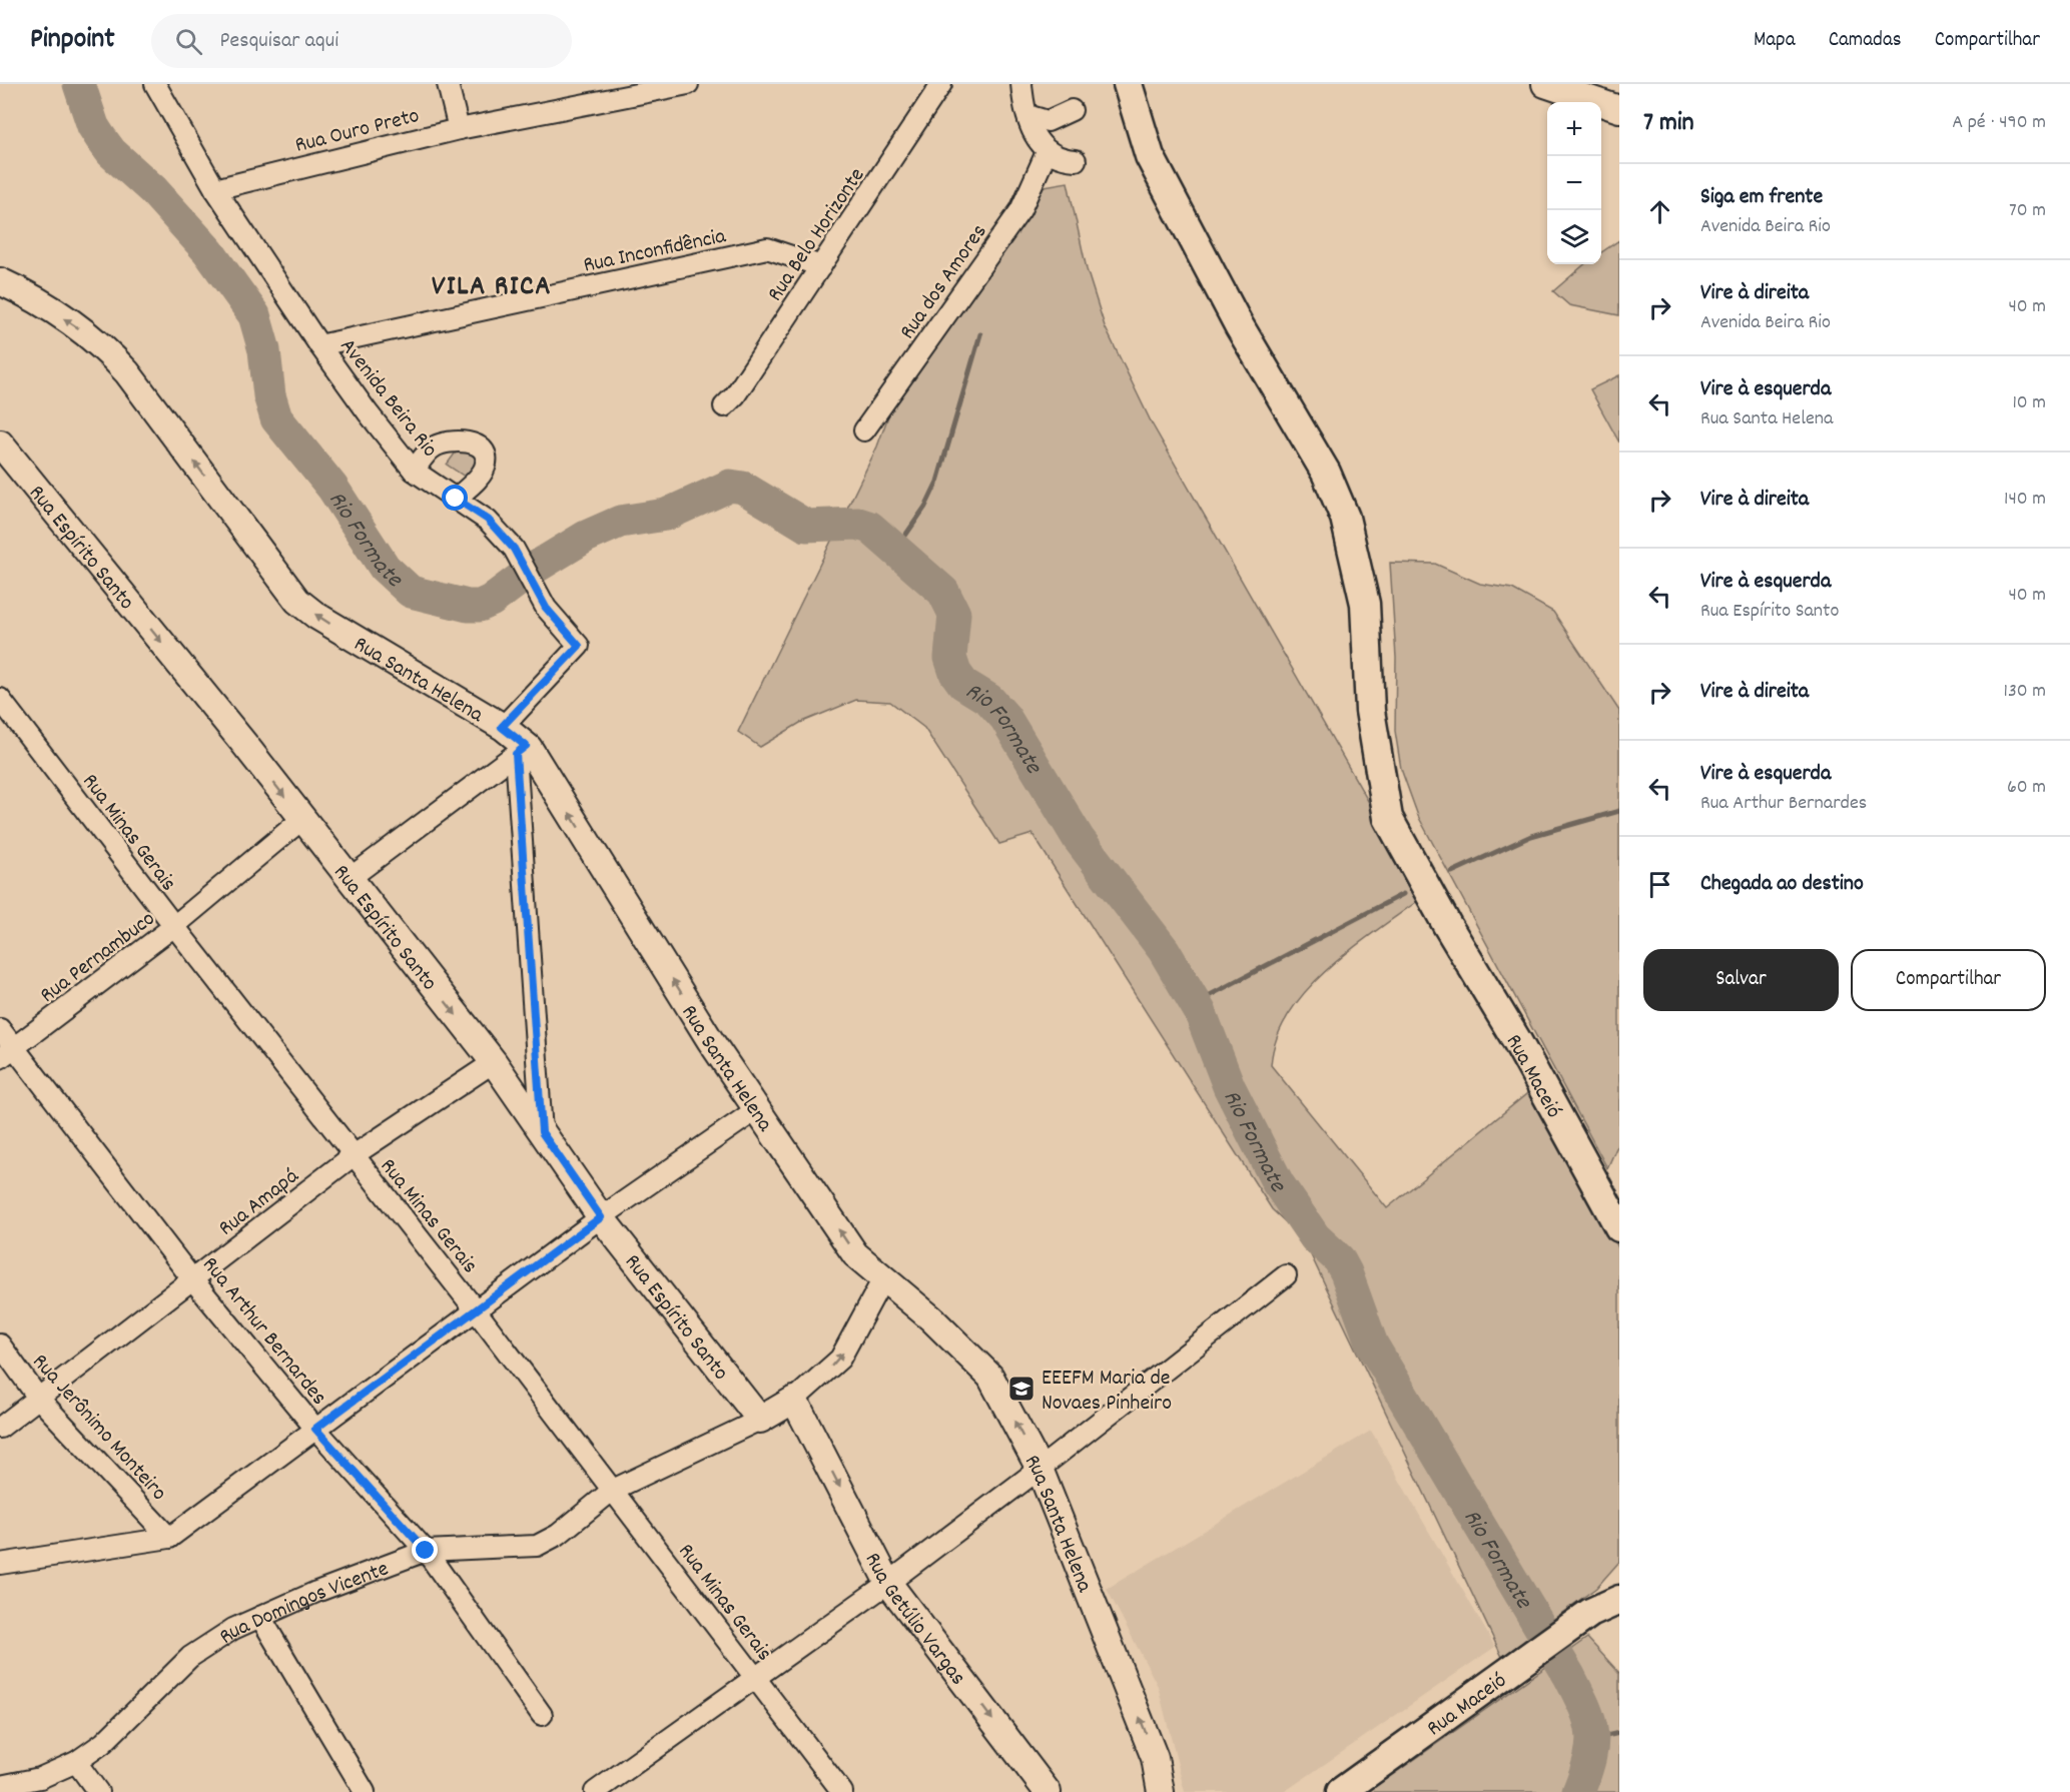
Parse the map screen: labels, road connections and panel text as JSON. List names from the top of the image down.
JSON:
{
  "streets": {
    "main road": ["Rua Maceió"],
    "street": [
      "Rua Ouro Preto",
      "Rua Belo Horizonte",
      "Rua Inconfidência",
      "Rua dos Amores",
      "Avenida Beira Rio",
      "Rua Espírito Santo",
      "Rua Santa Helena",
      "Rua Minas Gerais",
      "Rua Pernambuco",
      "Rua Amapá",
      "Rua Arthur Bernardes",
      "Rua Jerônimo Monteiro",
      "Rua Domingos Vicente",
      "Rua Getúlio Vargas"
    ]
  },
  "crossings": [
    ["Rua Ouro Preto", "Avenida Beira Rio"],
    ["Rua Belo Horizonte", "Rua Inconfidência"],
    ["Rua Inconfidência", "Avenida Beira Rio"],
    ["Avenida Beira Rio", "Rua Santa Helena"],
    ["Rua Espírito Santo", "Rua Pernambuco"],
    ["Rua Espírito Santo", "Rua Amapá"],
    ["Rua Espírito Santo", "Rua Domingos Vicente"],
    ["Rua Santa Helena", "Rua Domingos Vicente"],
    ["Rua Minas Gerais", "Rua Pernambuco"],
    ["Rua Minas Gerais", "Rua Amapá"],
    ["Rua Minas Gerais", "Rua Domingos Vicente"],
    ["Rua Pernambuco", "Rua Arthur Bernardes"],
    ["Rua Amapá", "Rua Arthur Bernardes"],
    ["Rua Amapá", "Rua Jerônimo Monteiro"],
    ["Rua Arthur Bernardes", "Rua Domingos Vicente"],
    ["Rua Domingos Vicente", "Rua Getúlio Vargas"]
  ],
  "one_way": ["Rua Espírito Santo", "Rua Santa Helena", "Rua Getúlio Vargas"],
  "districts": ["VILA RICA"],
  "water": ["Rio Formate"],
  "places": {
    "school or university": ["EEEFM Maria de Novaes Pinheiro"]
  },
  "page": {
    "header": "Pinpoint",
    "search": "Pesquisar aqui",
    "nav": ["Mapa", "Camadas", "Compartilhar"],
    "heading": ["7 min", "A pé · 490 m"],
    "map_buttons": ["+", "−"],
    "list": [
      ["Siga em frente", "Avenida Beira Rio", "70 m"],
      ["Vire à direita", "Avenida Beira Rio", "40 m"],
      ["Vire à esquerda", "Rua Santa Helena", "10 m"],
      ["Vire à direita", "140 m"],
      ["Vire à esquerda", "Rua Espírito Santo", "40 m"],
      ["Vire à direita", "130 m"],
      ["Vire à esquerda", "Rua Arthur Bernardes", "60 m"],
      "Chegada ao destino"
    ],
    "buttons": ["Salvar", "Compartilhar"]
  }
}
